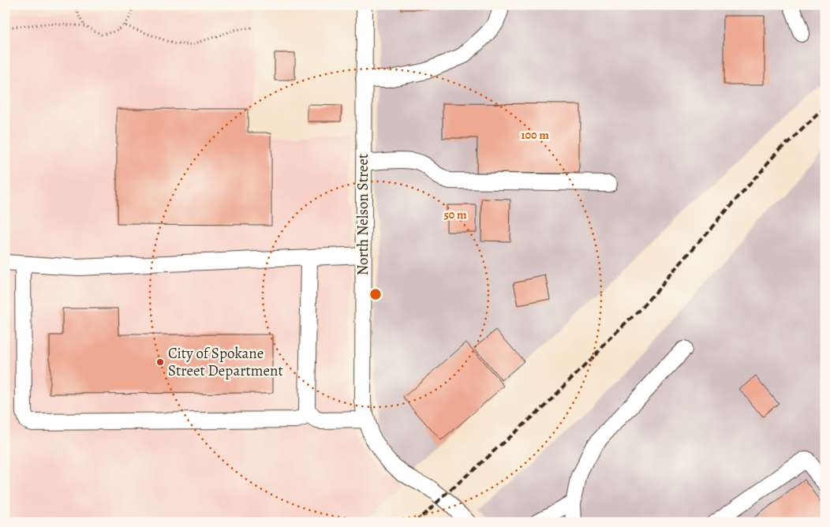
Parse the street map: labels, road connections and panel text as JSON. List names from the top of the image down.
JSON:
{
  "streets": {
    "street": ["North Nelson Street"]
  },
  "places": ["City of Spokane Street Department"],
  "rings": ["100 m", "50 m"]
}
